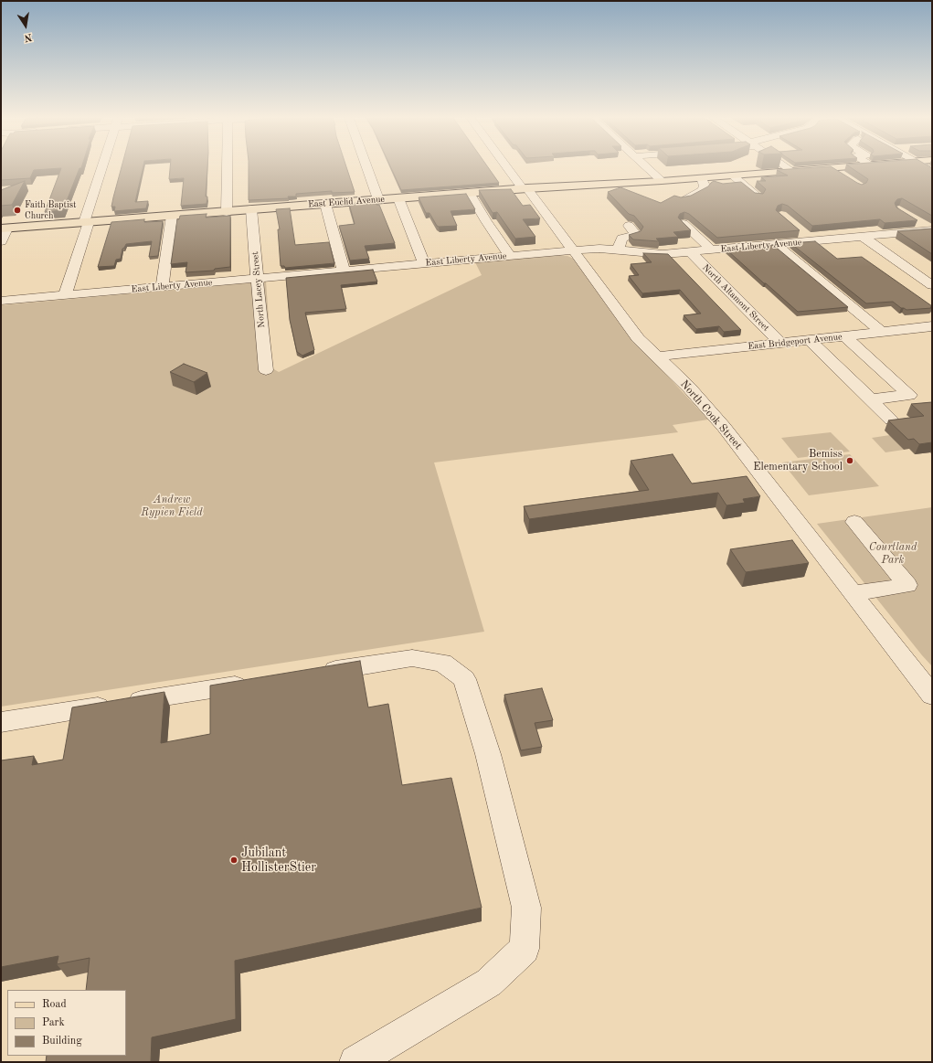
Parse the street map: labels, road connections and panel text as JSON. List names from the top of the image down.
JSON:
{
  "streets": {
    "main road": ["East Euclid Avenue"],
    "street": [
      "East Liberty Avenue",
      "North Lacey Street",
      "North Altamont Street",
      "East Bridgeport Avenue",
      "North Cook Street"
    ]
  },
  "crossings": [
    ["East Euclid Avenue", "North Lacey Street"],
    ["East Euclid Avenue", "North Cook Street"],
    ["East Liberty Avenue", "North Lacey Street"],
    ["East Liberty Avenue", "North Altamont Street"],
    ["East Liberty Avenue", "North Cook Street"],
    ["North Altamont Street", "East Bridgeport Avenue"],
    ["East Bridgeport Avenue", "North Cook Street"]
  ],
  "parks": ["Andrew Rypien Field", "Courtland Park"],
  "places": ["Faith Baptist Church", "Bemiss Elementary School", "Jubilant HollisterStier"],
  "legend": ["Road", "Park", "Building"],
  "north": "bottom"
}
